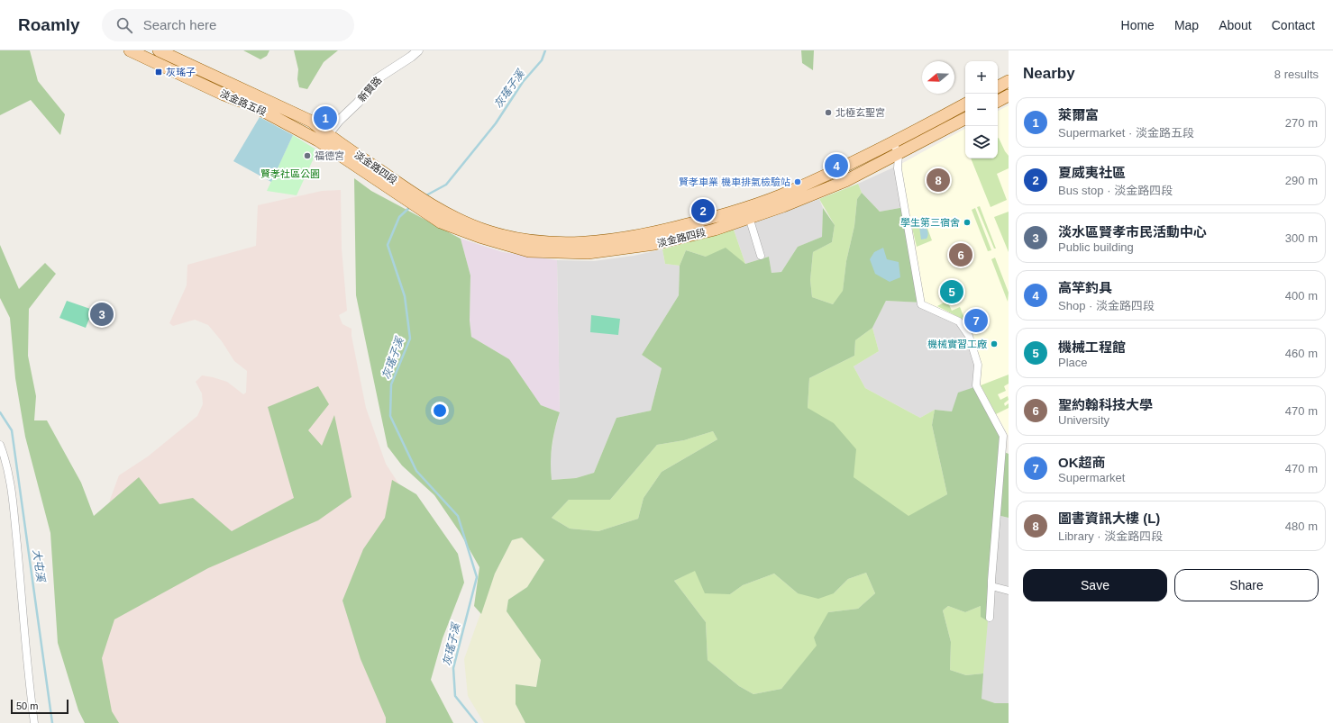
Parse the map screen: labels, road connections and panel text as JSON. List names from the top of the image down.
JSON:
{
  "streets": {
    "main road": ["淡金路五段", "淡金路四段"],
    "street": ["新賢路"]
  },
  "crossings": [
    ["新賢路", "淡金路五段"],
    ["新賢路", "淡金路四段"],
    ["淡金路五段", "淡金路四段"]
  ],
  "water": ["灰瑤子溪", "大屯溪"],
  "parks": ["賢孝社區公園"],
  "places": {
    "transit": ["灰瑤子"],
    "other": [
      "北極玄聖宮",
      "福德宮",
      "賢孝車業 機車排氣檢驗站",
      "學生第三宿舍",
      "機械實習工廠"
    ]
  },
  "scale_bar": "50 m",
  "north": "left",
  "page": {
    "header": "Roamly",
    "search": "Search here",
    "nav": [
      "Home",
      "Map",
      "About",
      "Contact"
    ],
    "heading": ["Nearby", "8 results"],
    "map_buttons": ["+", "−"],
    "list": [
      {
        "mark": "1",
        "name": "萊爾富",
        "note": "Supermarket · 淡金路五段",
        "value": "270 m"
      },
      {
        "mark": "2",
        "name": "夏威夷社區",
        "note": "Bus stop · 淡金路四段",
        "value": "290 m"
      },
      {
        "mark": "3",
        "name": "淡水區賢孝市民活動中心",
        "note": "Public building",
        "value": "300 m"
      },
      {
        "mark": "4",
        "name": "高竿釣具",
        "note": "Shop · 淡金路四段",
        "value": "400 m"
      },
      {
        "mark": "5",
        "name": "機械工程館",
        "note": "Place",
        "value": "460 m"
      },
      {
        "mark": "6",
        "name": "聖約翰科技大學",
        "note": "University",
        "value": "470 m"
      },
      {
        "mark": "7",
        "name": "OK超商",
        "note": "Supermarket",
        "value": "470 m"
      },
      {
        "mark": "8",
        "name": "圖書資訊大樓 (L)",
        "note": "Library · 淡金路四段",
        "value": "480 m"
      }
    ],
    "pins": [
      "1",
      "4",
      "8",
      "2",
      "6",
      "5",
      "3",
      "7"
    ],
    "buttons": ["Save", "Share"],
    "scale": "50 m"
  }
}
